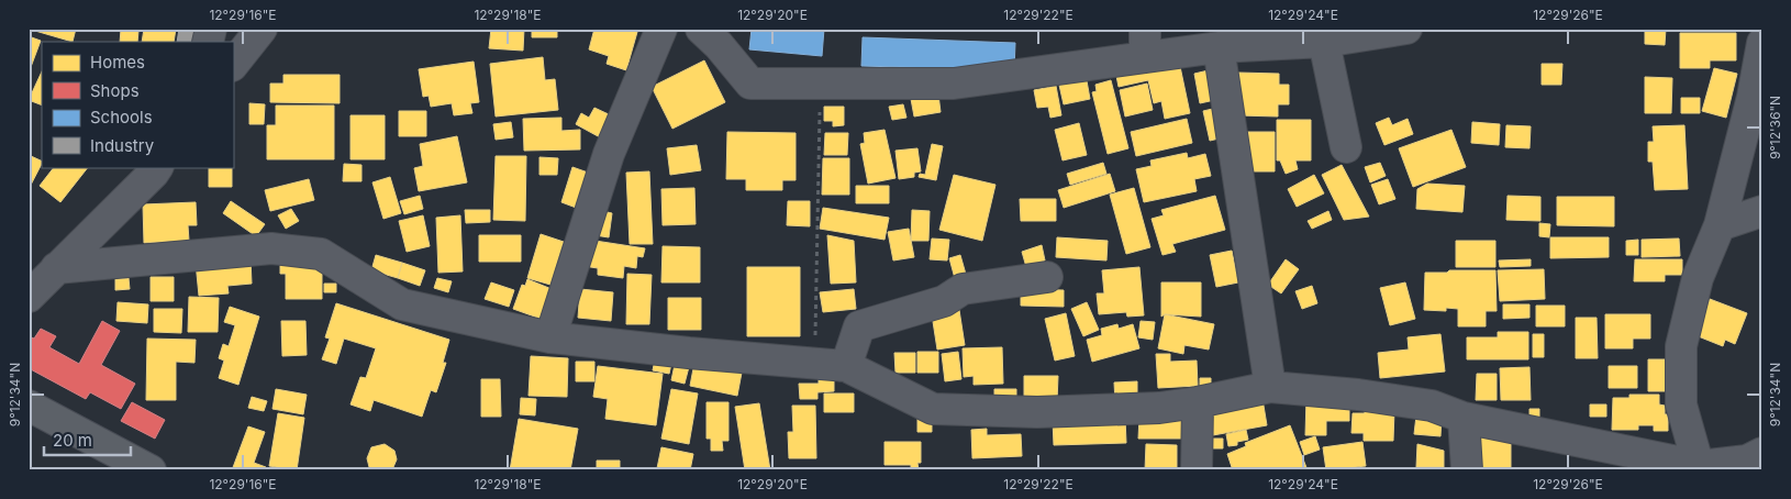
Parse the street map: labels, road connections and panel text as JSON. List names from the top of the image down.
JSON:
{
  "legend": [
    "Homes",
    "Shops",
    "Schools",
    "Industry"
  ],
  "scale_bar": "20 m",
  "coordinates": [
    "12°29'16\"E",
    "12°29'18\"E",
    "12°29'20\"E",
    "12°29'22\"E",
    "12°29'24\"E",
    "12°29'26\"E",
    "9°12'36\"N",
    "9°12'34\"N"
  ]
}
